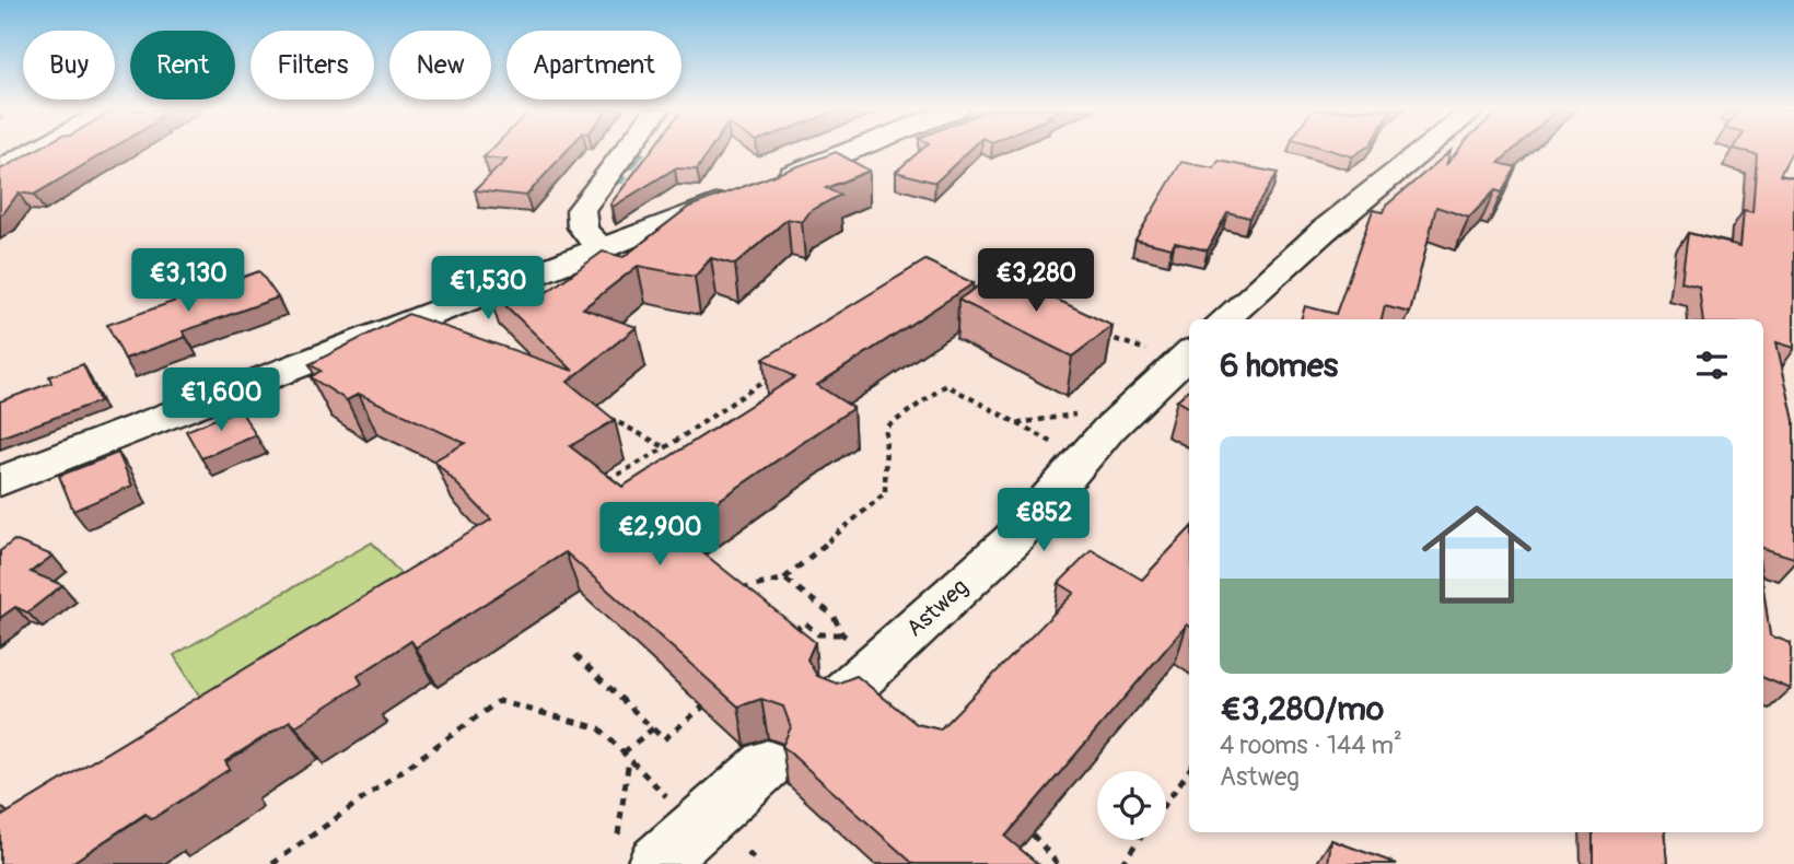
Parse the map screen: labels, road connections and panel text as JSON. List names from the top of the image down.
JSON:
{
  "streets": {
    "street": ["Astweg"]
  },
  "page": {
    "chip": [
      "Buy",
      "Rent",
      "Filters",
      "New",
      "Apartment"
    ],
    "price": [
      "€3,130",
      "€3,280",
      "€1,530",
      "€1,600",
      "€852",
      "€2,900"
    ],
    "heading": "6 homes",
    "list": [
      {
        "name": "€3,280/mo",
        "note": "4 rooms · 144 m² · Astweg"
      }
    ]
  }
}
